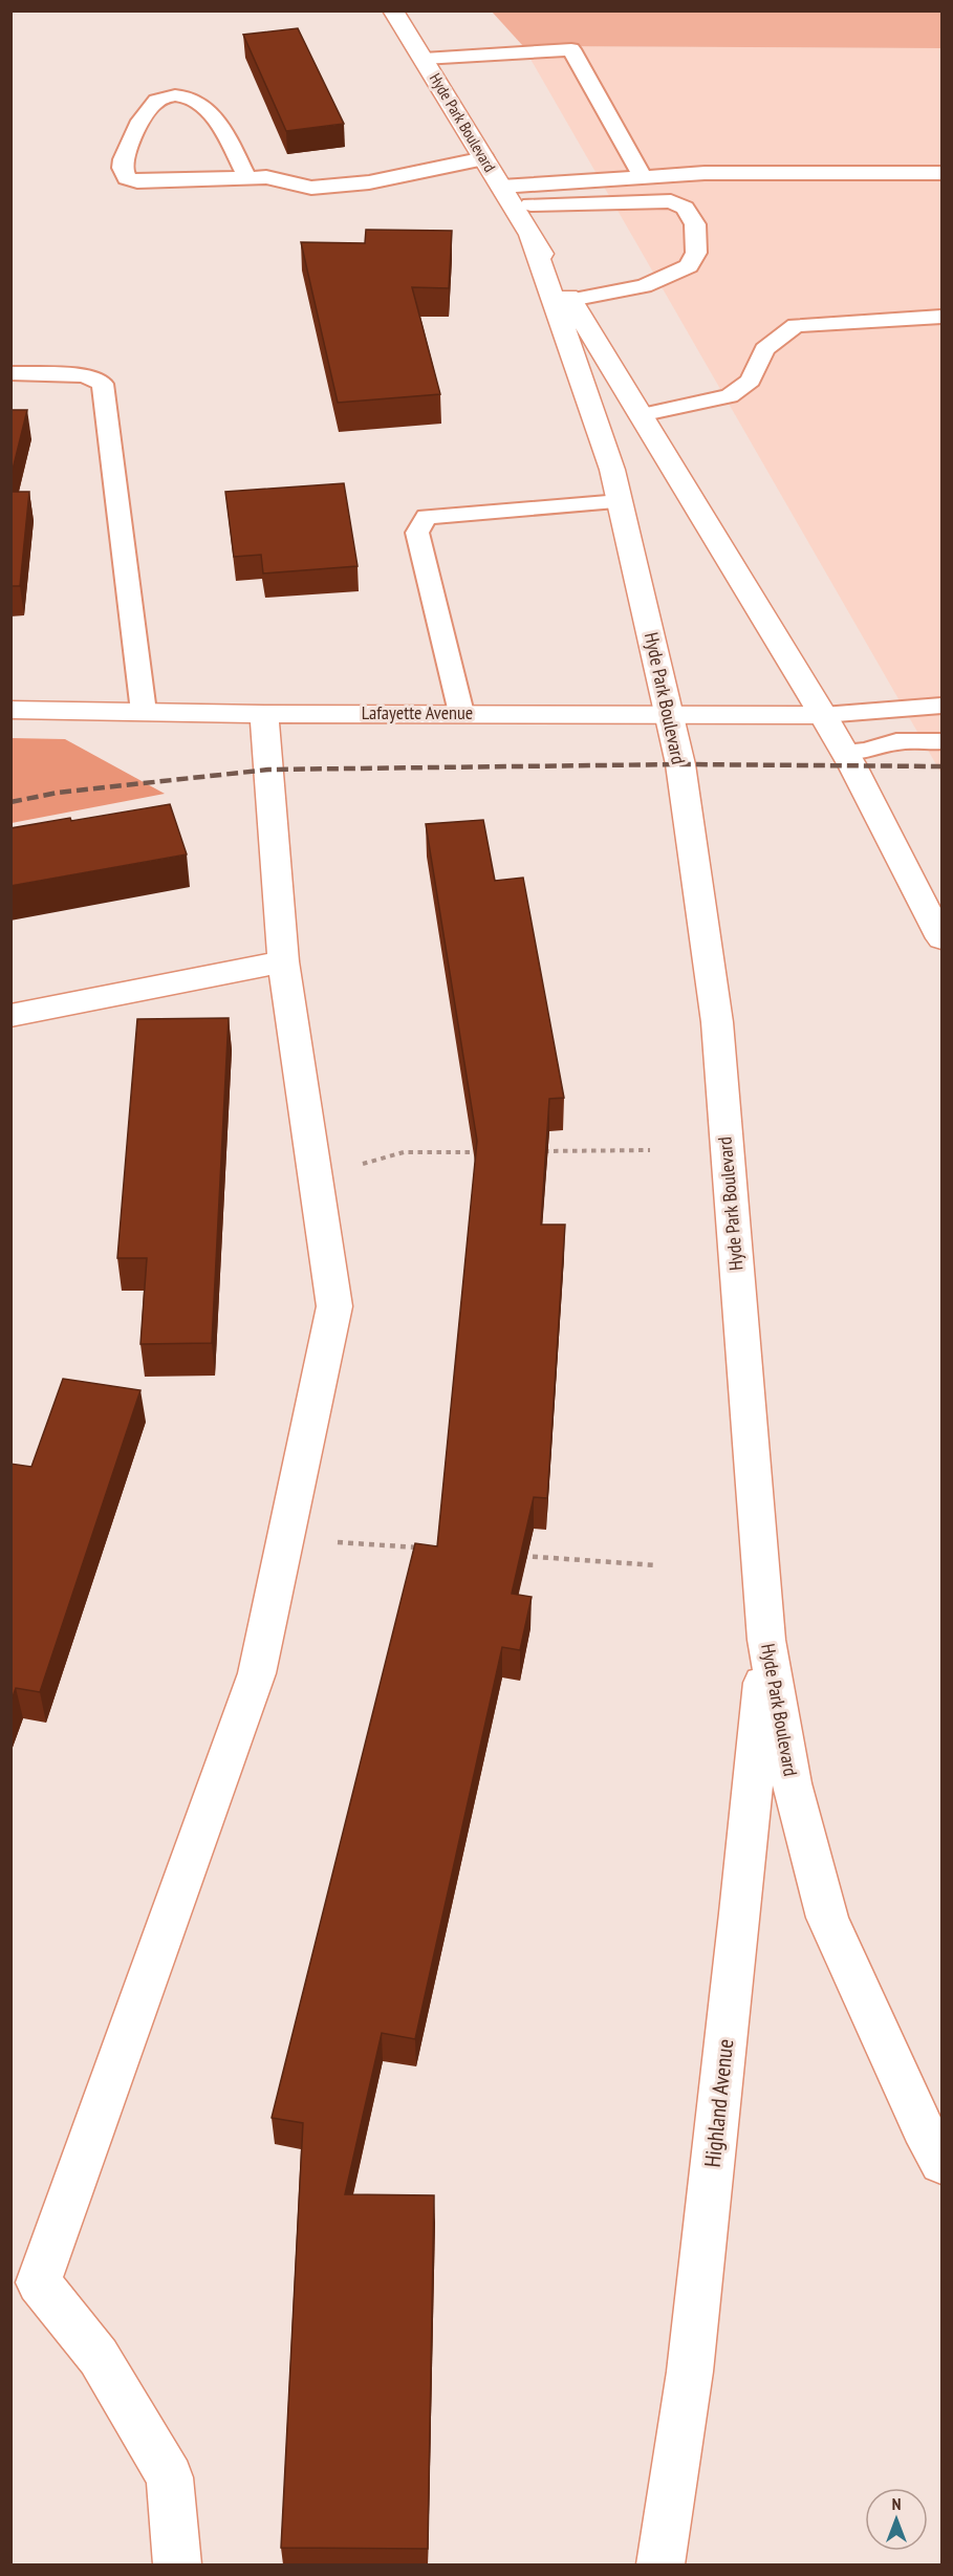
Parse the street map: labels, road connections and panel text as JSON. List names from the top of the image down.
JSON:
{
  "streets": {
    "main road": ["Hyde Park Boulevard", "Lafayette Avenue", "Highland Avenue"]
  },
  "crossings": [
    ["Hyde Park Boulevard", "Lafayette Avenue"],
    ["Hyde Park Boulevard", "Highland Avenue"]
  ],
  "north": "top"
}
